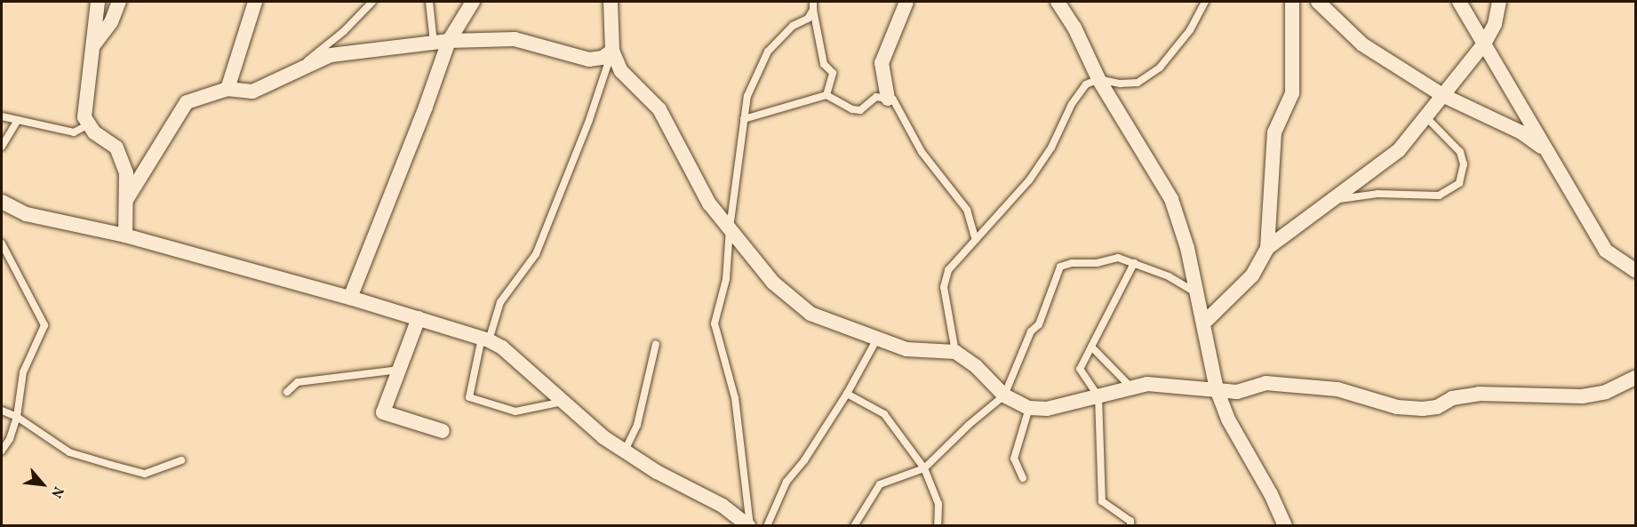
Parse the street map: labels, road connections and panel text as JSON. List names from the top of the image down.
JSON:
{
  "north": "bottom right"
}
